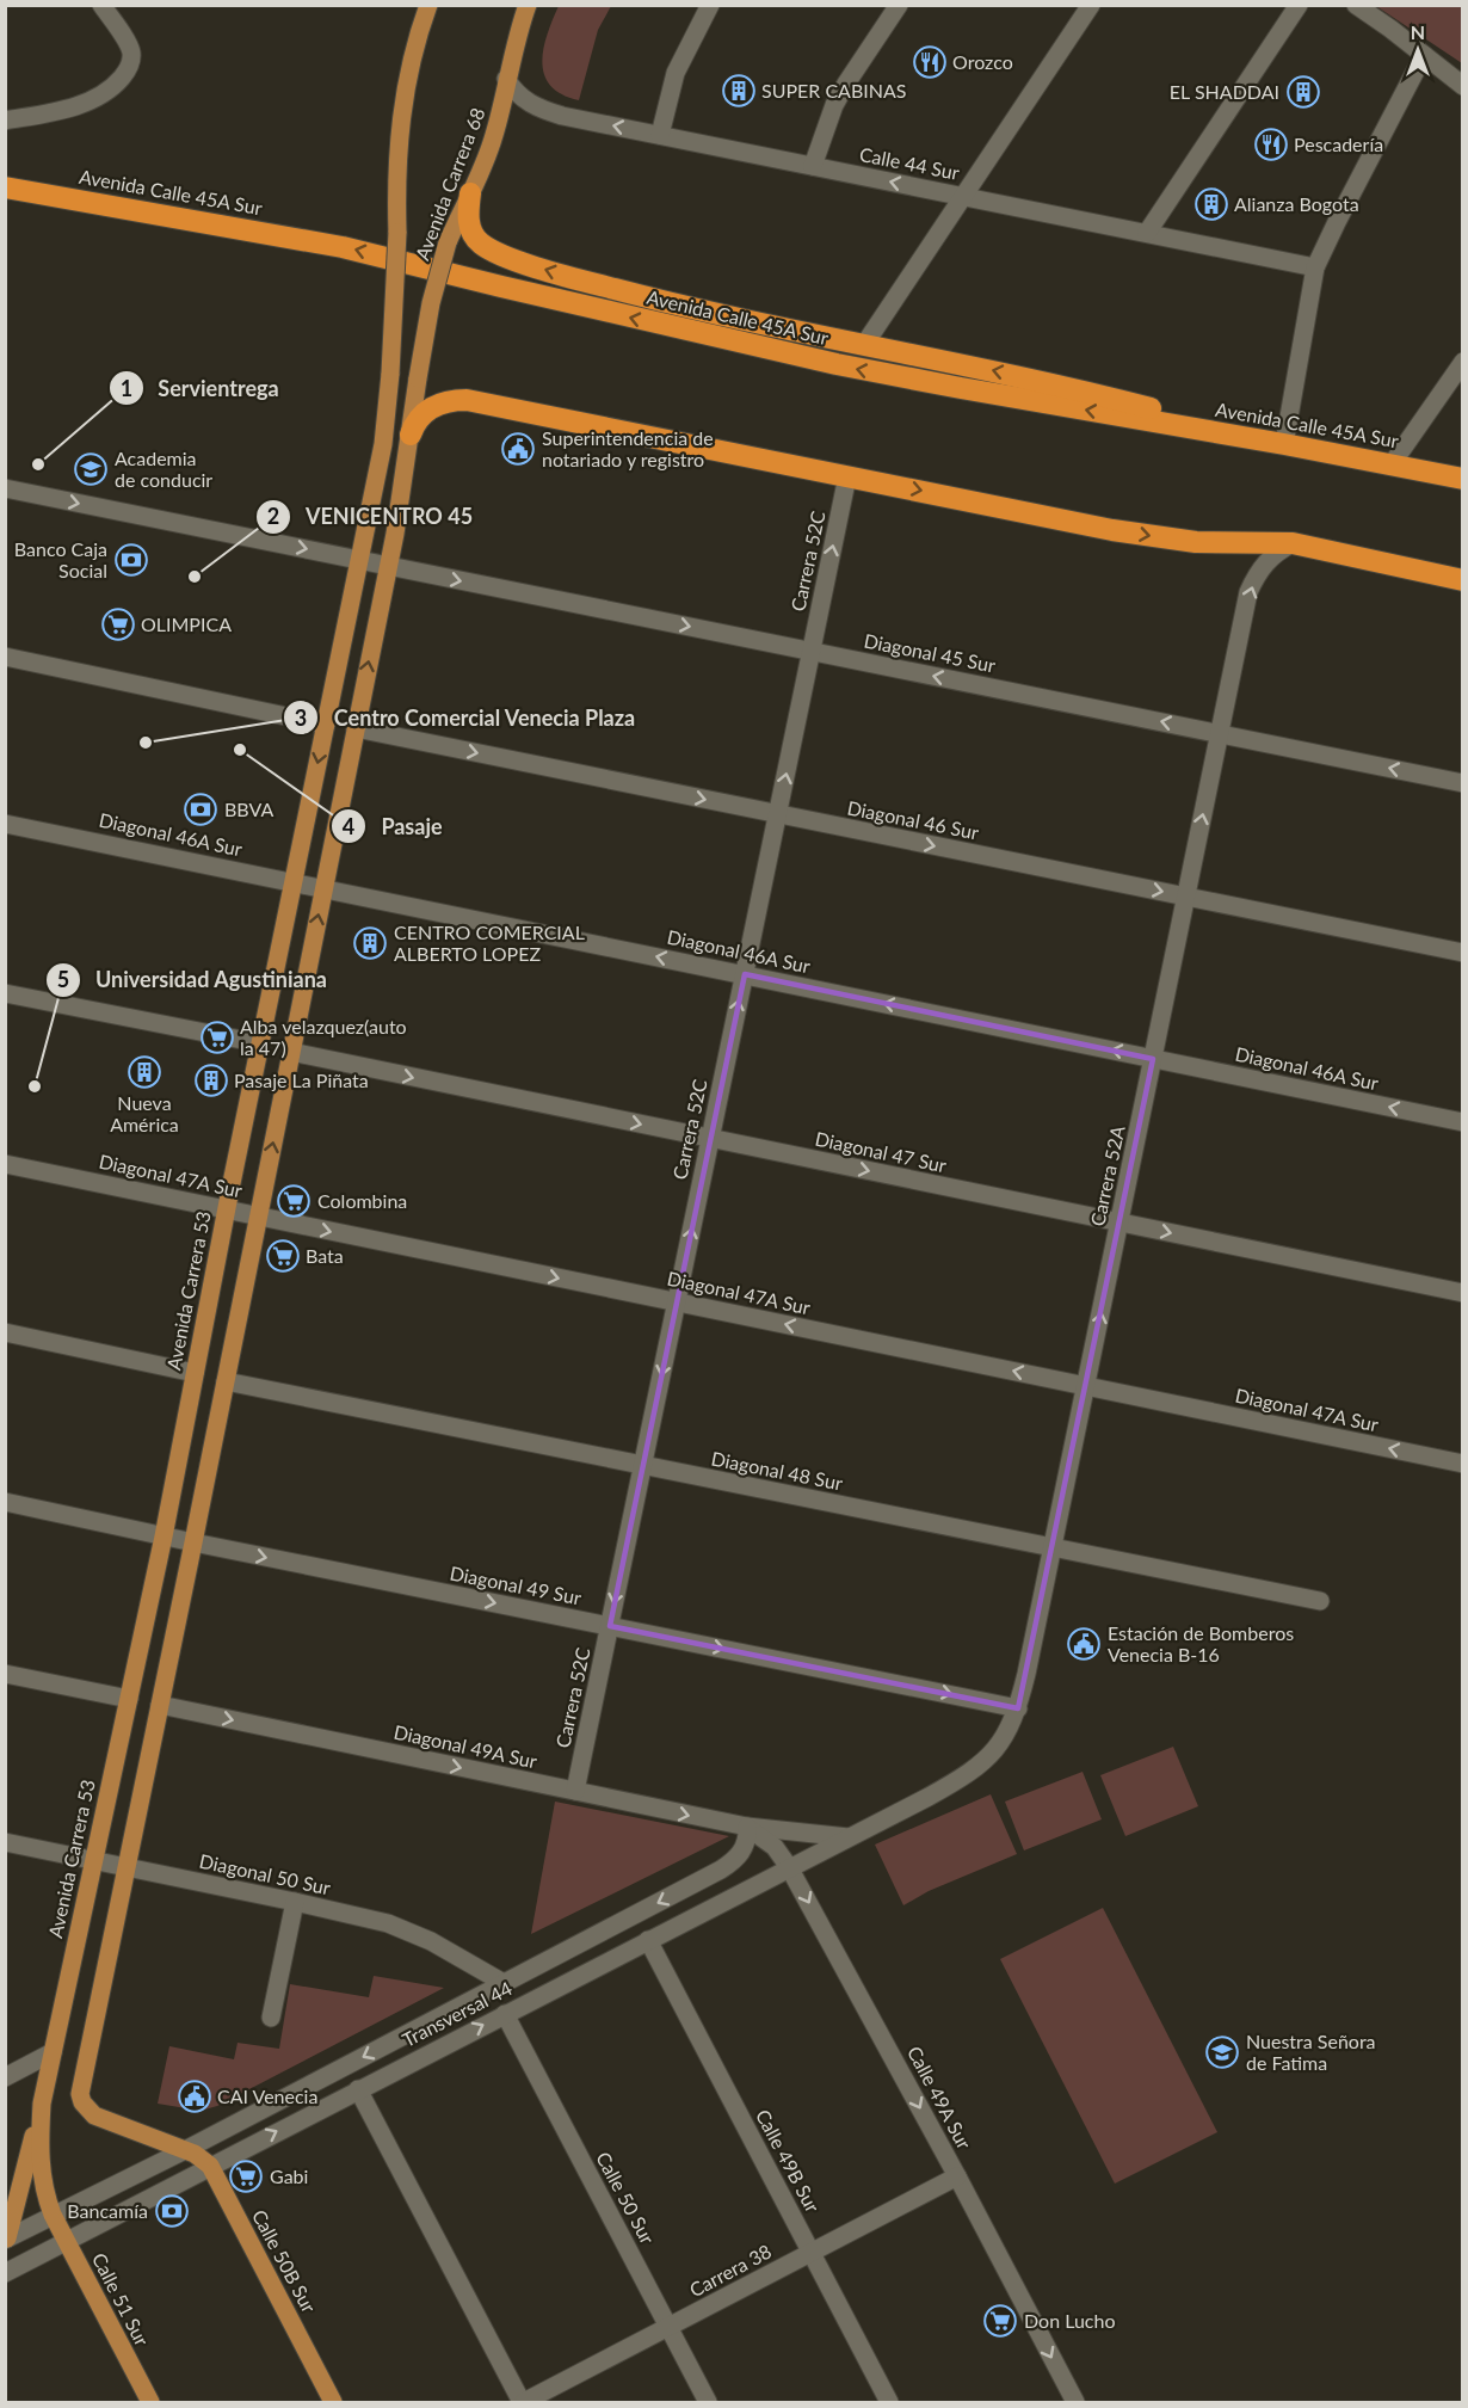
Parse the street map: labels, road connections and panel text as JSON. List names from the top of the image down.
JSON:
{
  "streets": {
    "highway": ["Avenida Calle 45A Sur"],
    "main road": [
      "Avenida Carrera 68",
      "Avenida Carrera 53",
      "Calle 50B Sur",
      "Calle 51 Sur"
    ],
    "street": [
      "Calle 44 Sur",
      "Carrera 52C",
      "Diagonal 45 Sur",
      "Diagonal 46 Sur",
      "Diagonal 46A Sur",
      "Diagonal 47 Sur",
      "Diagonal 47A Sur",
      "Carrera 52A",
      "Diagonal 48 Sur",
      "Diagonal 49 Sur",
      "Diagonal 49A Sur",
      "Diagonal 50 Sur",
      "Transversal 44",
      "Calle 49A Sur",
      "Calle 49B Sur",
      "Calle 50 Sur",
      "Carrera 38"
    ]
  },
  "crossings": [
    ["Calle 44 Sur", "Avenida Carrera 68"],
    ["Avenida Carrera 68", "Avenida Carrera 53"],
    ["Carrera 52C", "Diagonal 45 Sur"],
    ["Carrera 52C", "Diagonal 46 Sur"],
    ["Carrera 52C", "Diagonal 46A Sur"],
    ["Carrera 52C", "Diagonal 47 Sur"],
    ["Carrera 52C", "Diagonal 47A Sur"],
    ["Carrera 52C", "Diagonal 48 Sur"],
    ["Carrera 52C", "Diagonal 49 Sur"],
    ["Carrera 52C", "Diagonal 49A Sur"],
    ["Diagonal 45 Sur", "Carrera 52A"],
    ["Diagonal 45 Sur", "Avenida Carrera 53"],
    ["Diagonal 46 Sur", "Carrera 52A"],
    ["Diagonal 46A Sur", "Carrera 52A"],
    ["Diagonal 46A Sur", "Avenida Carrera 53"],
    ["Diagonal 47 Sur", "Carrera 52A"],
    ["Diagonal 47A Sur", "Carrera 52A"],
    ["Diagonal 47A Sur", "Avenida Carrera 53"],
    ["Carrera 52A", "Diagonal 48 Sur"],
    ["Carrera 52A", "Diagonal 49 Sur"],
    ["Carrera 52A", "Transversal 44"],
    ["Avenida Carrera 53", "Diagonal 49 Sur"],
    ["Avenida Carrera 53", "Diagonal 50 Sur"],
    ["Avenida Carrera 53", "Transversal 44"],
    ["Avenida Carrera 53", "Calle 51 Sur"],
    ["Diagonal 49A Sur", "Transversal 44"],
    ["Diagonal 49A Sur", "Calle 49A Sur"],
    ["Diagonal 50 Sur", "Transversal 44"],
    ["Transversal 44", "Calle 49A Sur"],
    ["Transversal 44", "Calle 49B Sur"],
    ["Transversal 44", "Calle 50 Sur"],
    ["Transversal 44", "Calle 50B Sur"],
    ["Transversal 44", "Calle 51 Sur"],
    ["Calle 49A Sur", "Carrera 38"],
    ["Calle 49B Sur", "Carrera 38"],
    ["Calle 50 Sur", "Carrera 38"]
  ],
  "one_way": [
    "Calle 44 Sur",
    "Diagonal 46 Sur",
    "Diagonal 46A Sur",
    "Diagonal 47 Sur",
    "Carrera 52A",
    "Diagonal 49 Sur",
    "Diagonal 49A Sur",
    "Calle 49A Sur"
  ],
  "places": {
    "restaurant": ["Orozco", "Pescadería"],
    "building": [
      "SUPER CABINAS",
      "EL SHADDAI",
      "Alianza Bogota",
      "CENTRO COMERCIAL ALBERTO LOPEZ",
      "Nueva América",
      "Pasaje La Piñata"
    ],
    "public building": ["Superintendencia de notariado y registro", "Estación de Bomberos Venecia B-16", "CAI Venecia"],
    "other": [
      "Servientrega",
      "VENICENTRO 45",
      "Centro Comercial Venecia Plaza",
      "Pasaje",
      "Universidad Agustiniana"
    ],
    "school or university": ["Academia de conducir", "Nuestra Señora de Fatima"],
    "bank": ["Banco Caja Social", "BBVA", "Bancamía"],
    "supermarket": [
      "OLIMPICA",
      "Alba velazquez(auto la 47)",
      "Colombina",
      "Bata",
      "Gabi",
      "Don Lucho"
    ]
  },
  "north": "top"
}
